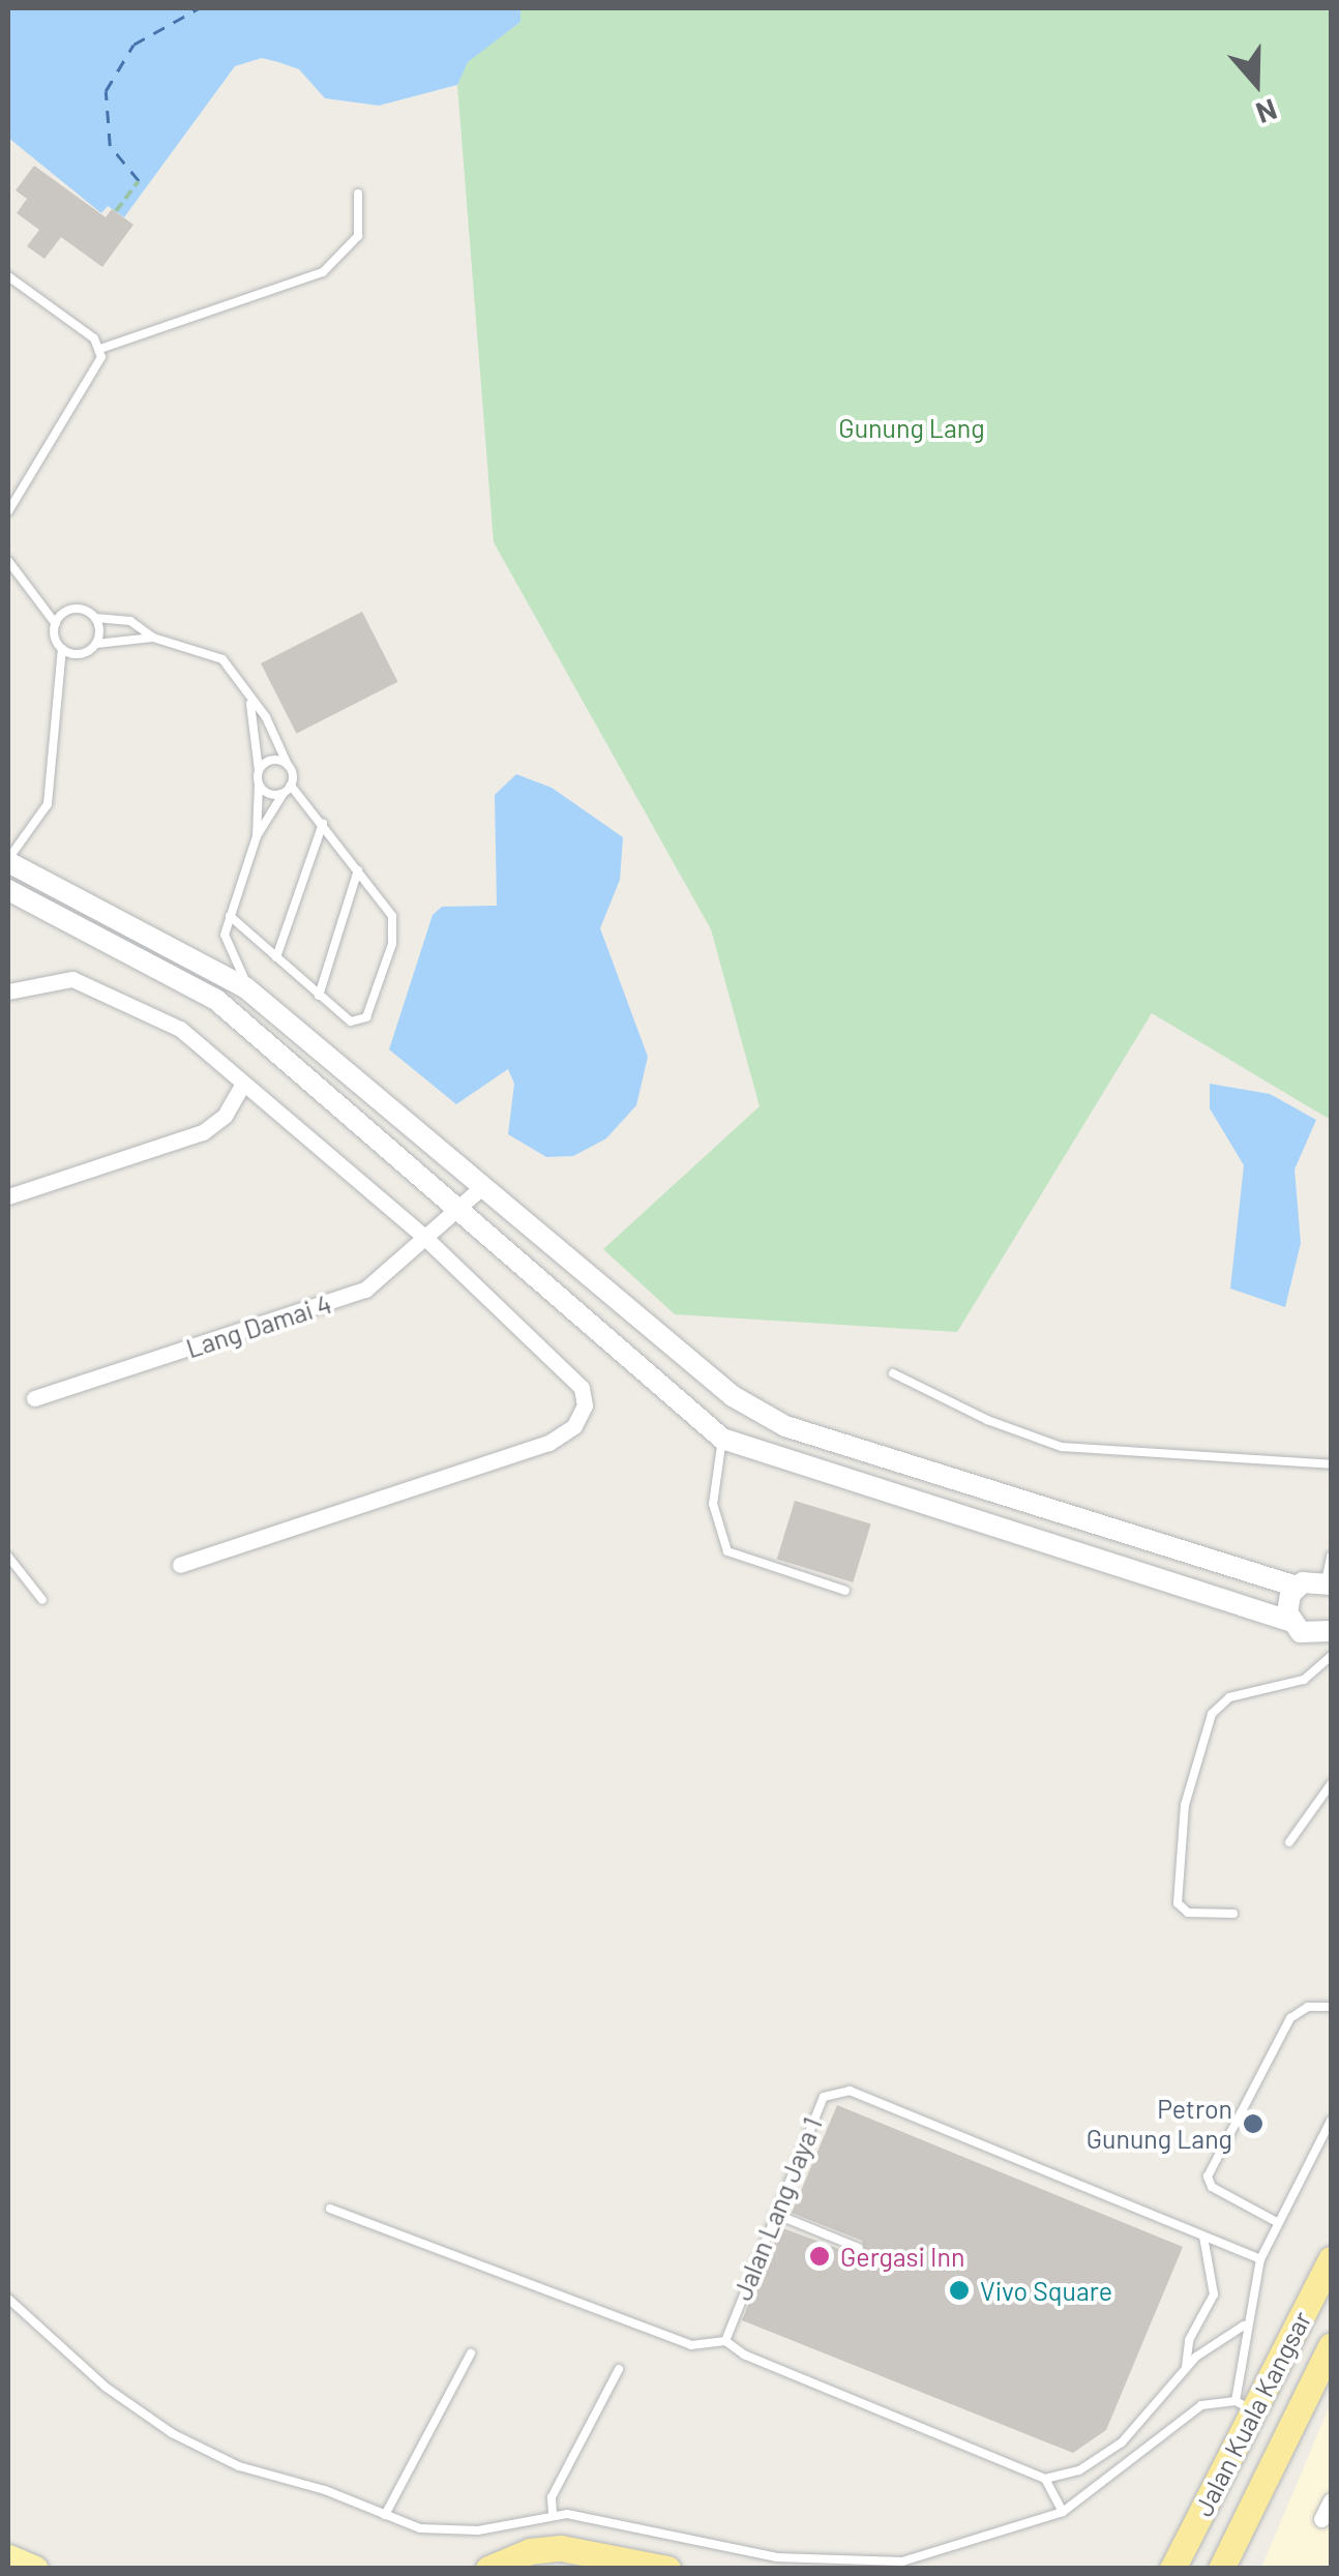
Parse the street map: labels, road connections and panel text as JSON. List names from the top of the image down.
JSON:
{
  "streets": {
    "highway": ["Jalan Kuala Kangsar"],
    "street": ["Lang Damai 4"],
    "lane": ["Jalan Lang Jaya 1"]
  },
  "parks": ["Gunung Lang"],
  "places": ["Petron Gunung Lang", "Gergasi Inn", "Vivo Square"],
  "north": "bottom"
}
